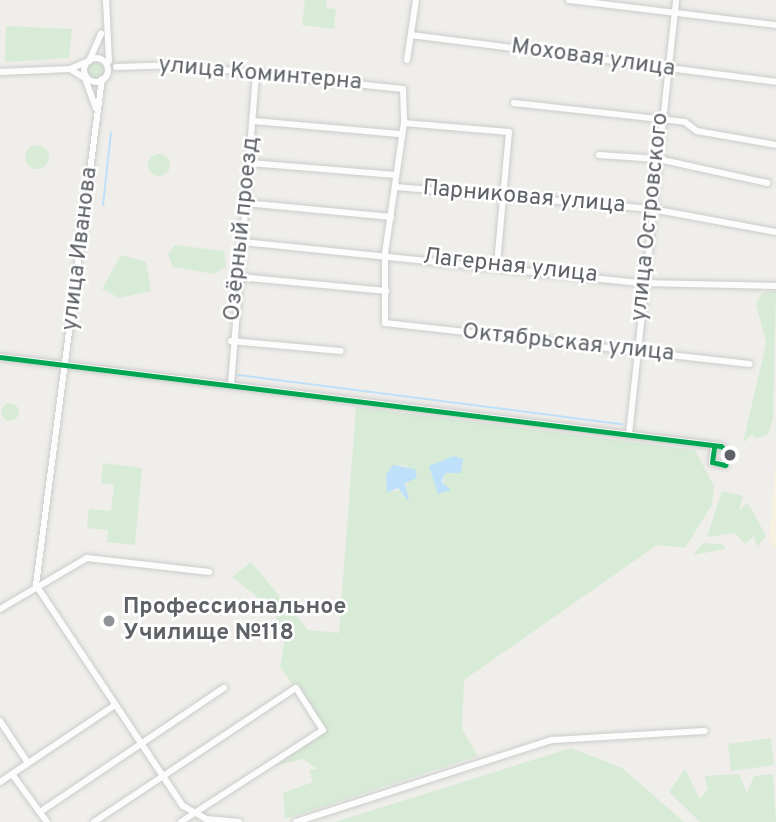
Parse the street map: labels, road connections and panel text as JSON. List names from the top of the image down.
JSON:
{
  "streets": {
    "street": [
      "Моховая улица",
      "улица Коминтерна",
      "Парниковая улица",
      "улица Островского",
      "Озёрный проезд",
      "улица Иванова",
      "Лагерная улица",
      "Октябрьская улица"
    ]
  },
  "crossings": [
    ["Моховая улица", "улица Островского"],
    ["улица Коминтерна", "Озёрный проезд"],
    ["Парниковая улица", "улица Островского"],
    ["улица Островского", "Лагерная улица"],
    ["улица Островского", "Октябрьская улица"],
    ["Озёрный проезд", "Лагерная улица"]
  ],
  "places": ["Профессиональное Училище №118"]
}
